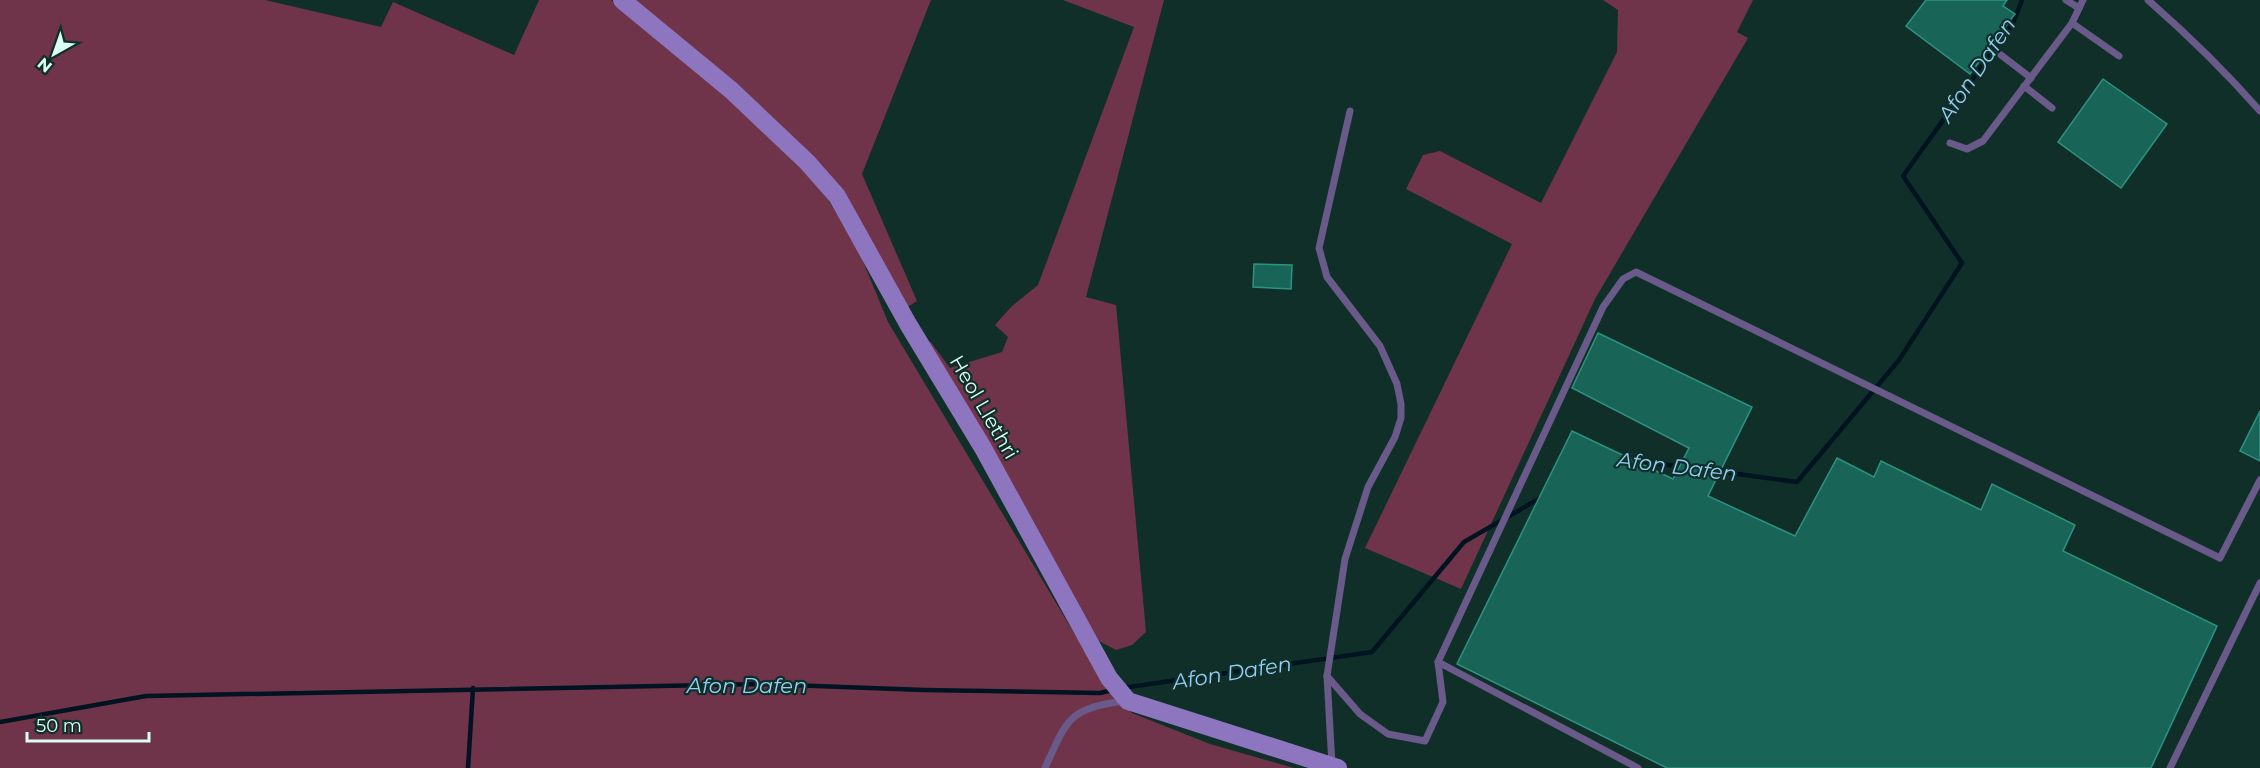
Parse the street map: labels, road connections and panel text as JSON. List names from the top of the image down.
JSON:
{
  "streets": {
    "street": ["Heol Llethri"]
  },
  "water": ["Afon Dafen"],
  "scale_bar": "50 m",
  "north": "bottom left"
}
